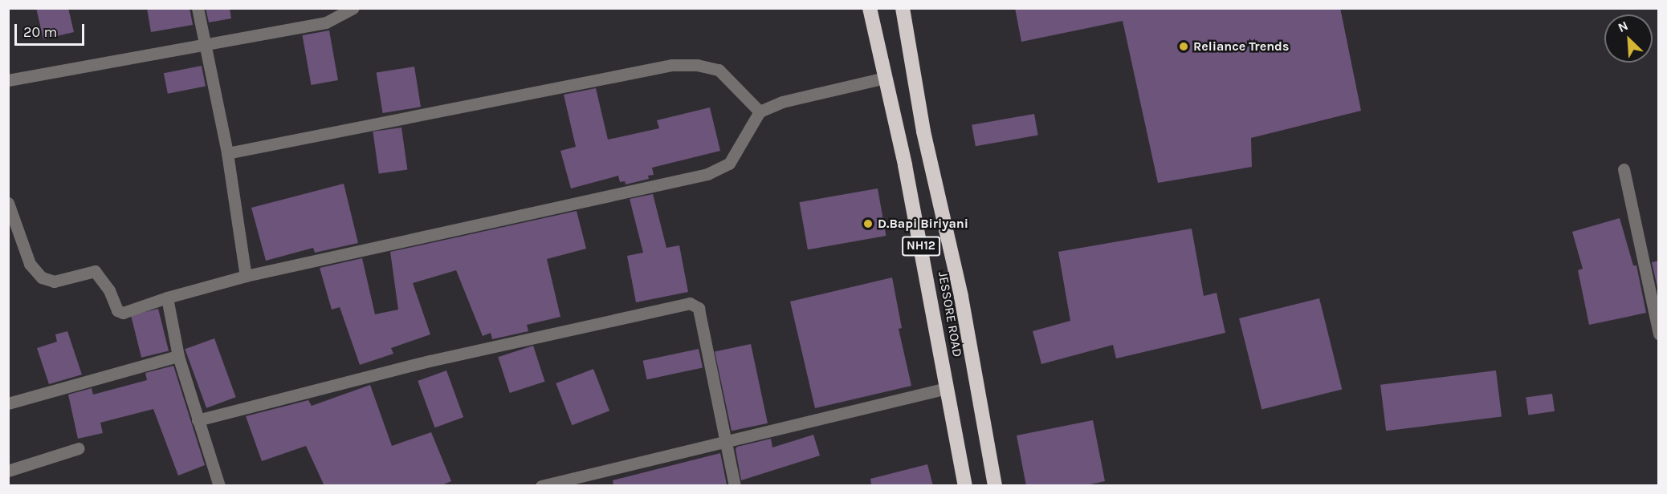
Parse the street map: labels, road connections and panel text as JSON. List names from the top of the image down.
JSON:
{
  "streets": {
    "highway": ["NH12", "JESSORE ROAD"]
  },
  "places": ["Reliance Trends", "D.Bapi Biriyani"],
  "scale_bar": "20 m",
  "north": "top left"
}
